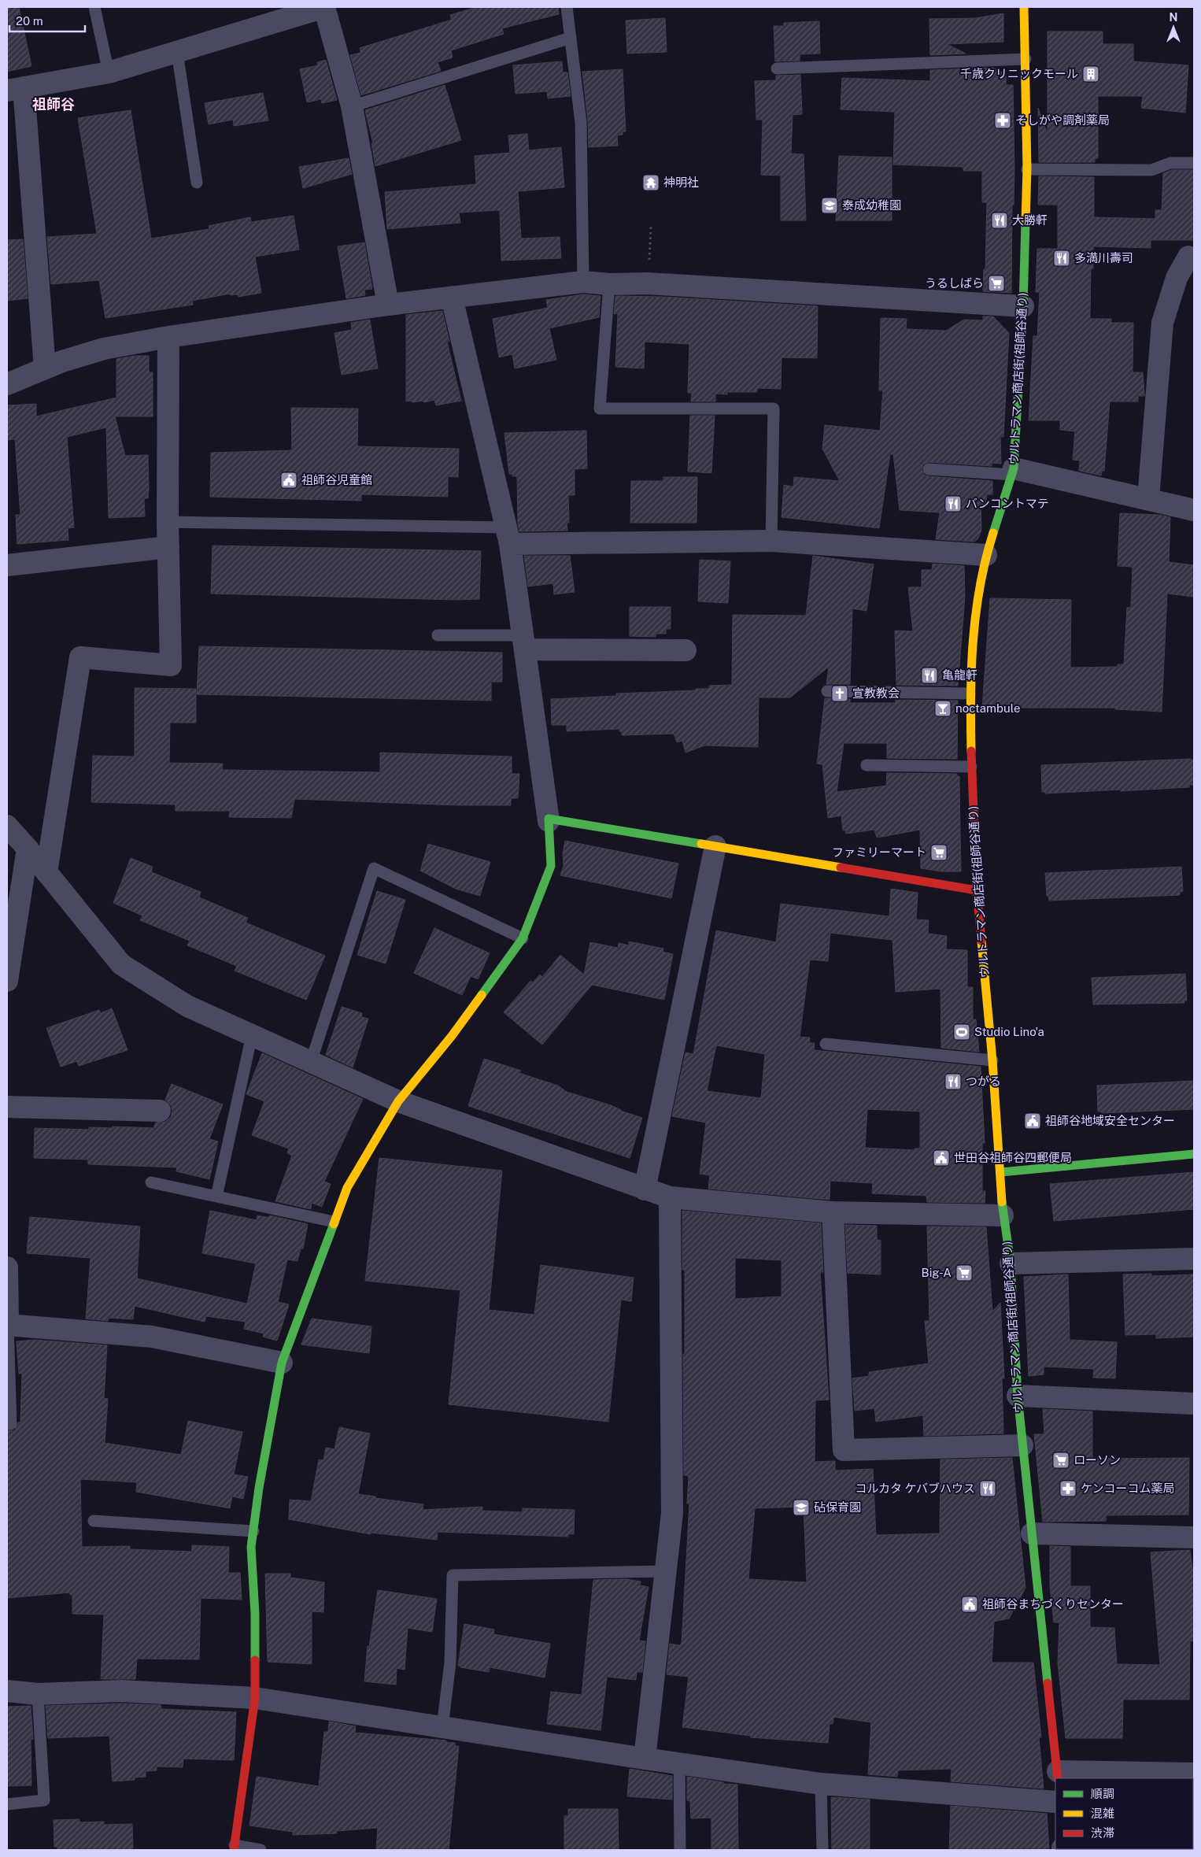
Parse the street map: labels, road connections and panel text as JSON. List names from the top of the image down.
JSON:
{
  "streets": {
    "street": ["ウルトラマン商店街(祖師谷通り)"]
  },
  "districts": ["祖師谷"],
  "places": {
    "building": ["千歳クリニックモール"],
    "pharmacy": ["そしがや調剤薬局", "ケンコーコム薬局"],
    "temple": ["神明社"],
    "school or university": ["泰成幼稚園", "砧保育園"],
    "restaurant": [
      "大勝軒",
      "多満川壽司",
      "バンコントマテ",
      "亀龍軒",
      "つがる",
      "コルカタ ケバブハウス"
    ],
    "supermarket": [
      "うるしばら",
      "ファミリーマート",
      "Big-A",
      "ローソン"
    ],
    "public building": [
      "祖師谷児童館",
      "祖師谷地域安全センター",
      "世田谷祖師谷四郵便局",
      "祖師谷まちづくりセンター"
    ],
    "church": ["宣教教会"],
    "bar": ["noctambule"],
    "sports": ["Studio Lino'a"]
  },
  "legend": ["順調", "混雑", "渋滞"],
  "scale_bar": "20 m",
  "north": "top"
}
